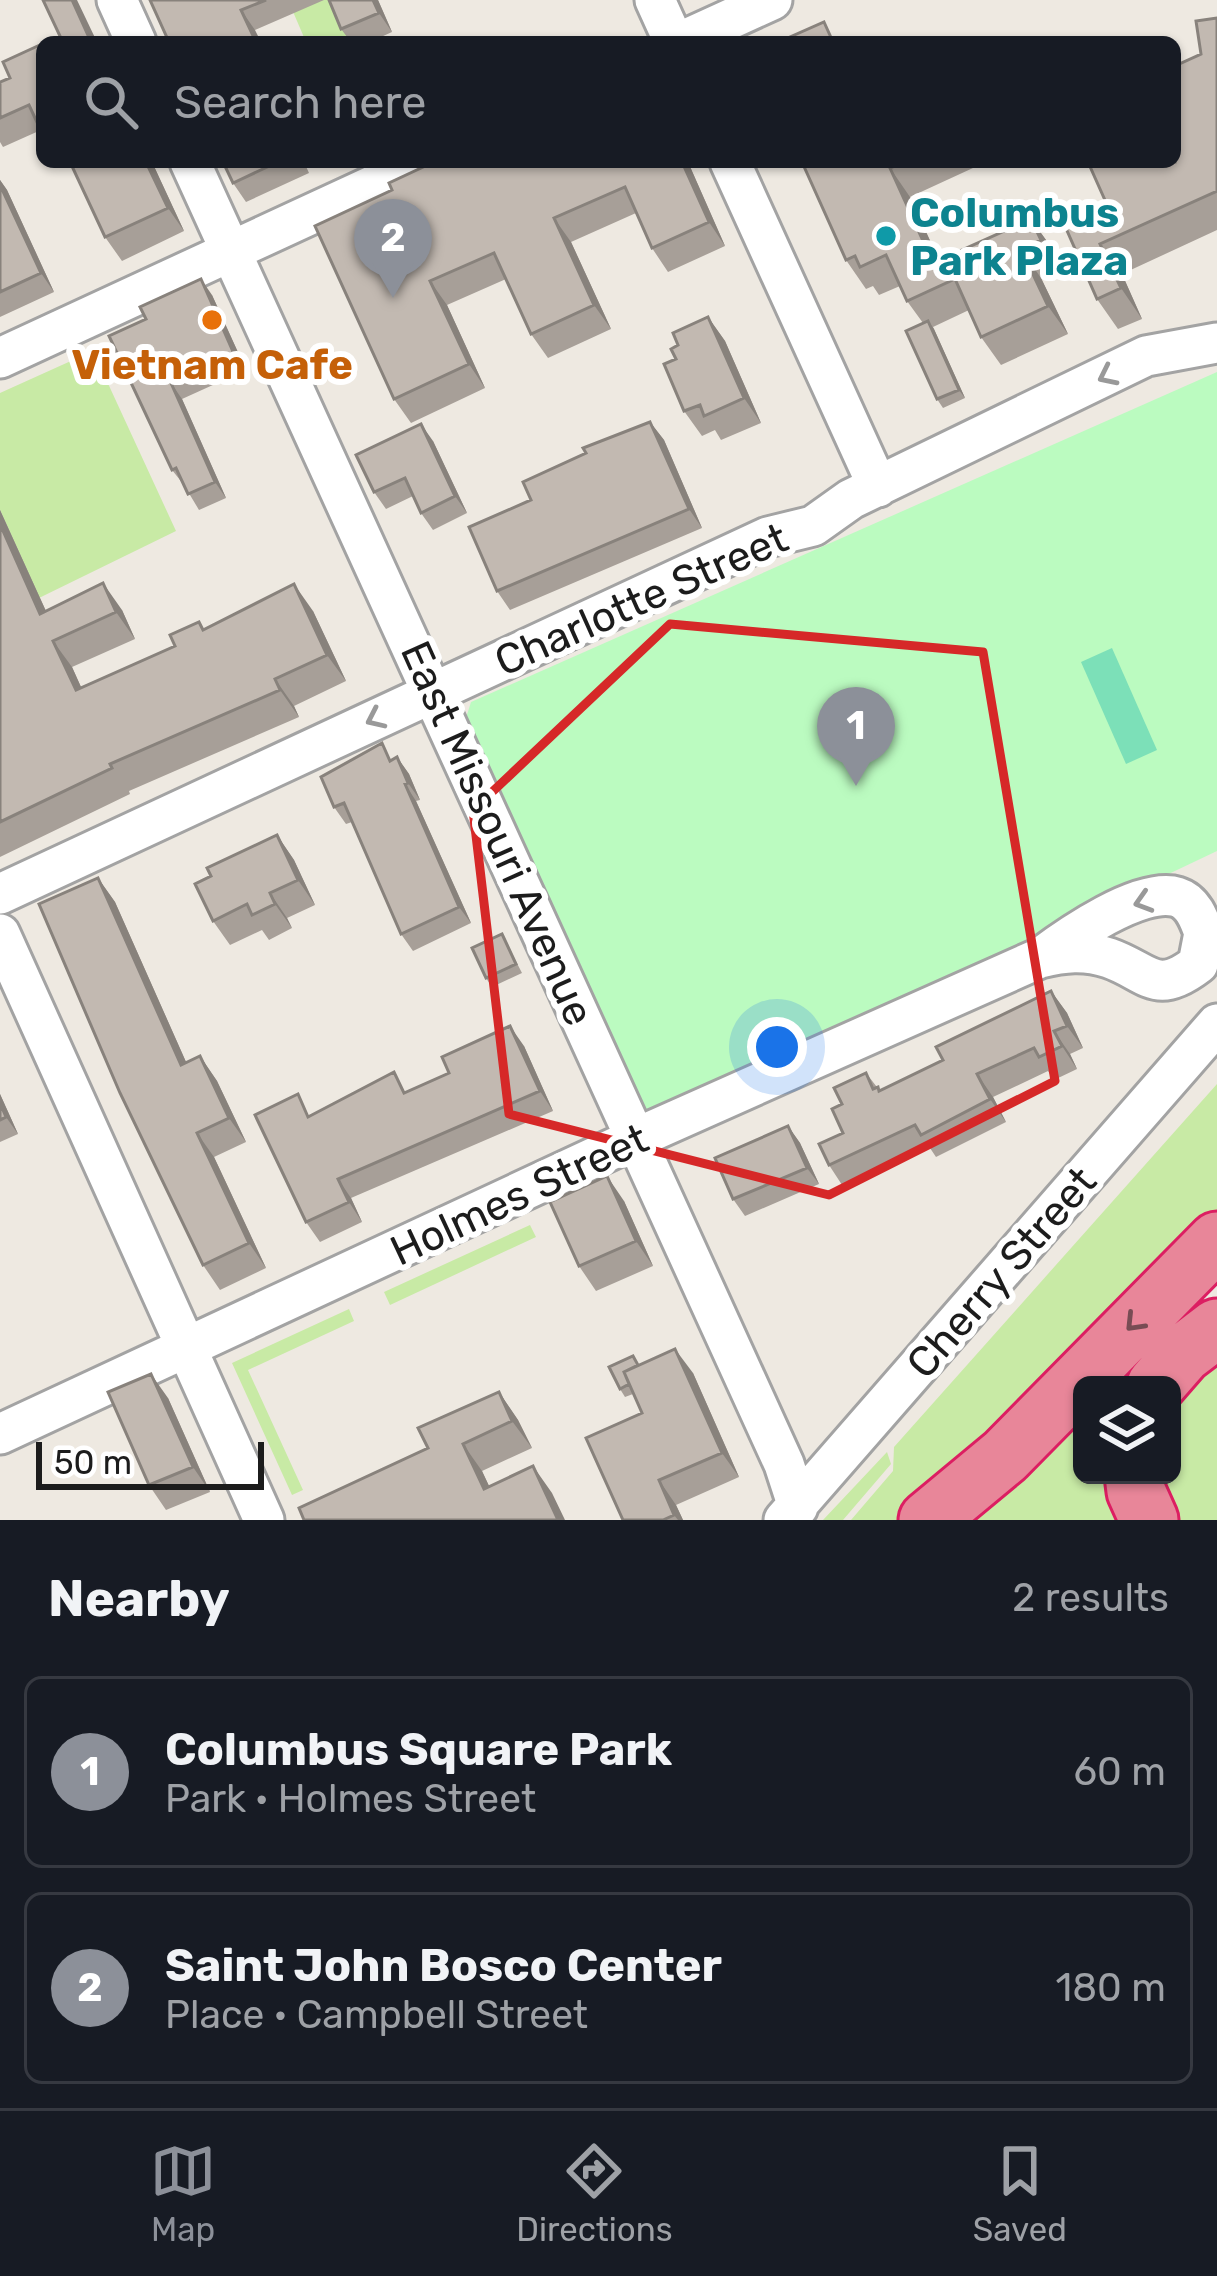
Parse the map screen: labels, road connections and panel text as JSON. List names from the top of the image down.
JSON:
{
  "streets": {
    "street": [
      "Charlotte Street",
      "East Missouri Avenue",
      "Holmes Street",
      "Cherry Street"
    ]
  },
  "crossings": [
    ["Charlotte Street", "East Missouri Avenue"],
    ["East Missouri Avenue", "Holmes Street"],
    ["East Missouri Avenue", "Cherry Street"]
  ],
  "one_way": ["Charlotte Street"],
  "places": ["Columbus Park Plaza", "Vietnam Cafe"],
  "scale_bar": "50 m",
  "page": {
    "search": "Search here",
    "pins": ["2", "1"],
    "scale": "50 m",
    "heading": ["Nearby", "2 results"],
    "list": [
      {
        "mark": "1",
        "name": "Columbus Square Park",
        "note": "Park · Holmes Street",
        "value": "60 m"
      },
      {
        "mark": "2",
        "name": "Saint John Bosco Center",
        "note": "Place · Campbell Street",
        "value": "180 m"
      }
    ],
    "nav": ["Map", "Directions", "Saved"]
  }
}
